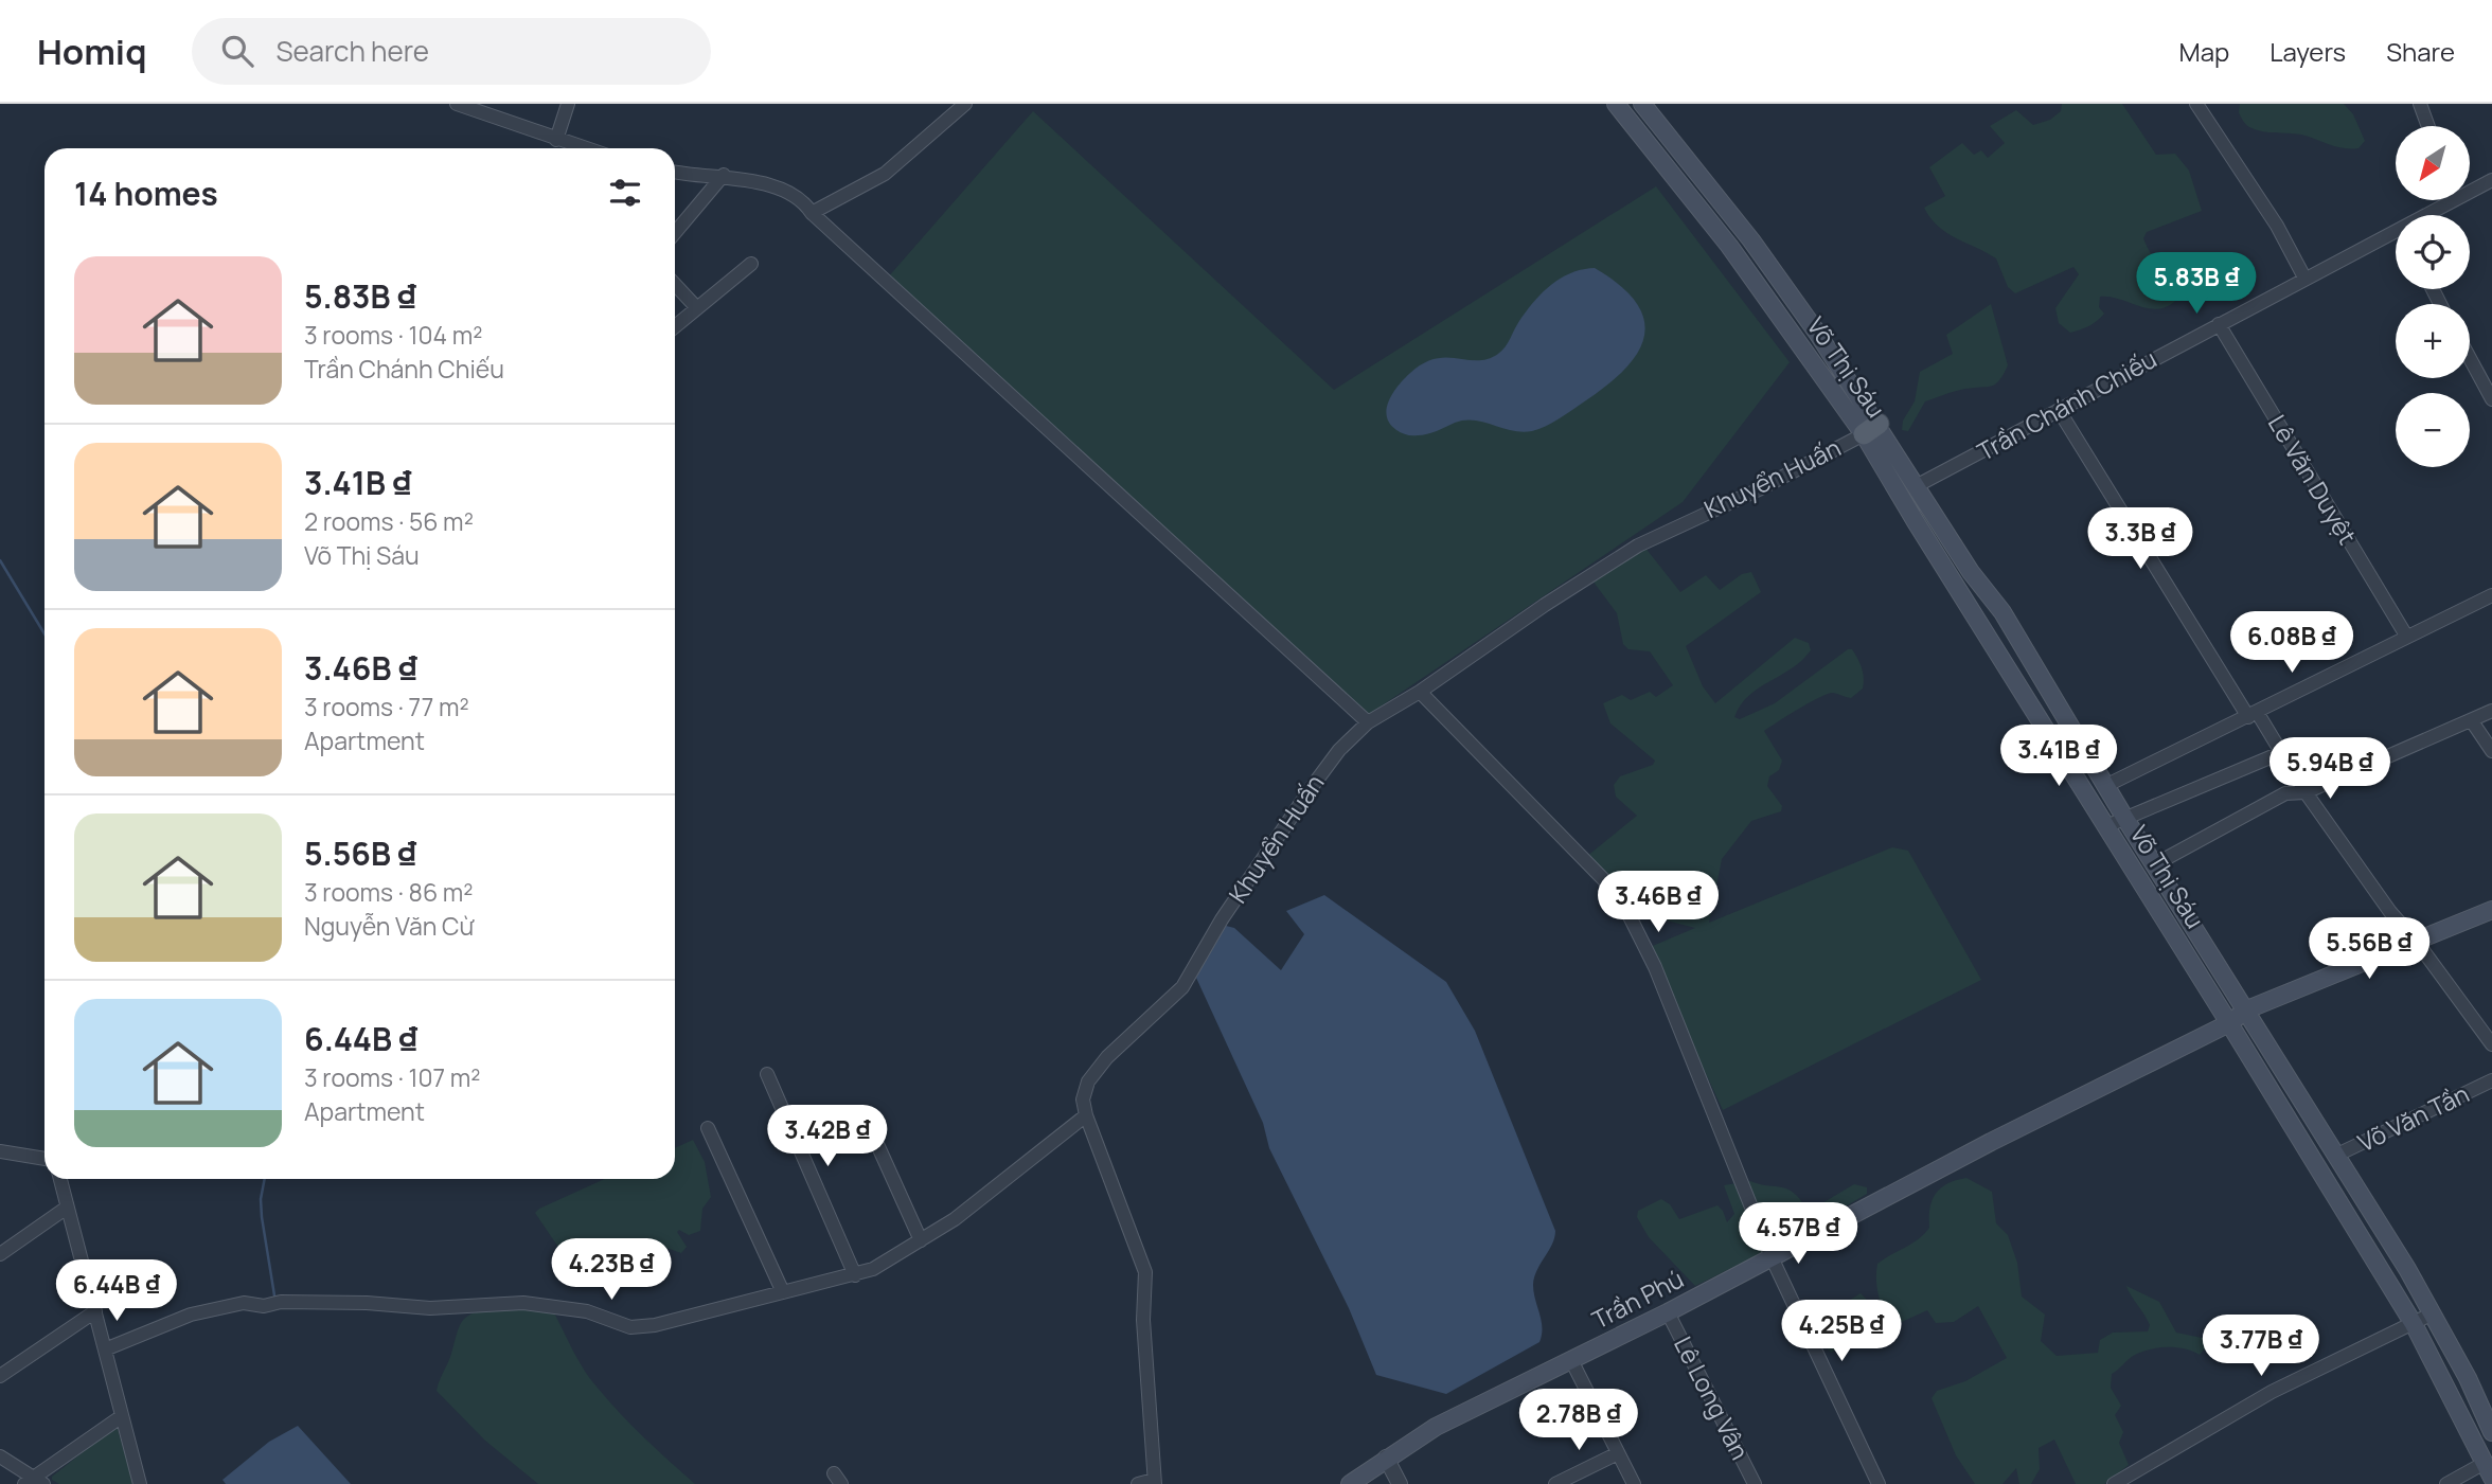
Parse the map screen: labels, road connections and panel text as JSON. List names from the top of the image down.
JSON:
{
  "streets": {
    "main road": ["Võ Thị Sáu", "Trần Phú"],
    "street": [
      "Trần Chánh Chiếu",
      "Khuyển Huấn",
      "Lê Văn Duyệt",
      "Võ Văn Tần",
      "Lê Long Vân"
    ]
  },
  "crossings": [
    ["Võ Thị Sáu", "Trần Chánh Chiếu"],
    ["Võ Thị Sáu", "Khuyển Huấn"],
    ["Võ Thị Sáu", "Võ Văn Tần"],
    ["Võ Thị Sáu", "Trần Phú"],
    ["Trần Chánh Chiếu", "Lê Văn Duyệt"],
    ["Trần Phú", "Lê Long Vân"]
  ],
  "north": "bottom left",
  "page": {
    "header": "Homiq",
    "search": "Search here",
    "nav": ["Map", "Layers", "Share"],
    "map_buttons": ["+", "−"],
    "heading": "14 homes",
    "list": [
      {
        "name": "5.83B ₫",
        "note": "3 rooms · 104 m² · Trần Chánh Chiếu"
      },
      {
        "name": "3.41B ₫",
        "note": "2 rooms · 56 m² · Võ Thị Sáu"
      },
      {
        "name": "3.46B ₫",
        "note": "3 rooms · 77 m² · Apartment"
      },
      {
        "name": "5.56B ₫",
        "note": "3 rooms · 86 m² · Nguyễn Văn Cừ"
      },
      {
        "name": "6.44B ₫",
        "note": "3 rooms · 107 m² · Apartment"
      }
    ],
    "price": [
      "5.83B ₫",
      "3.3B ₫",
      "6.08B ₫",
      "3.41B ₫",
      "5.94B ₫",
      "3.46B ₫",
      "5.56B ₫",
      "3.42B ₫",
      "4.57B ₫",
      "4.23B ₫",
      "6.44B ₫",
      "4.25B ₫",
      "3.77B ₫",
      "2.78B ₫"
    ]
  }
}
